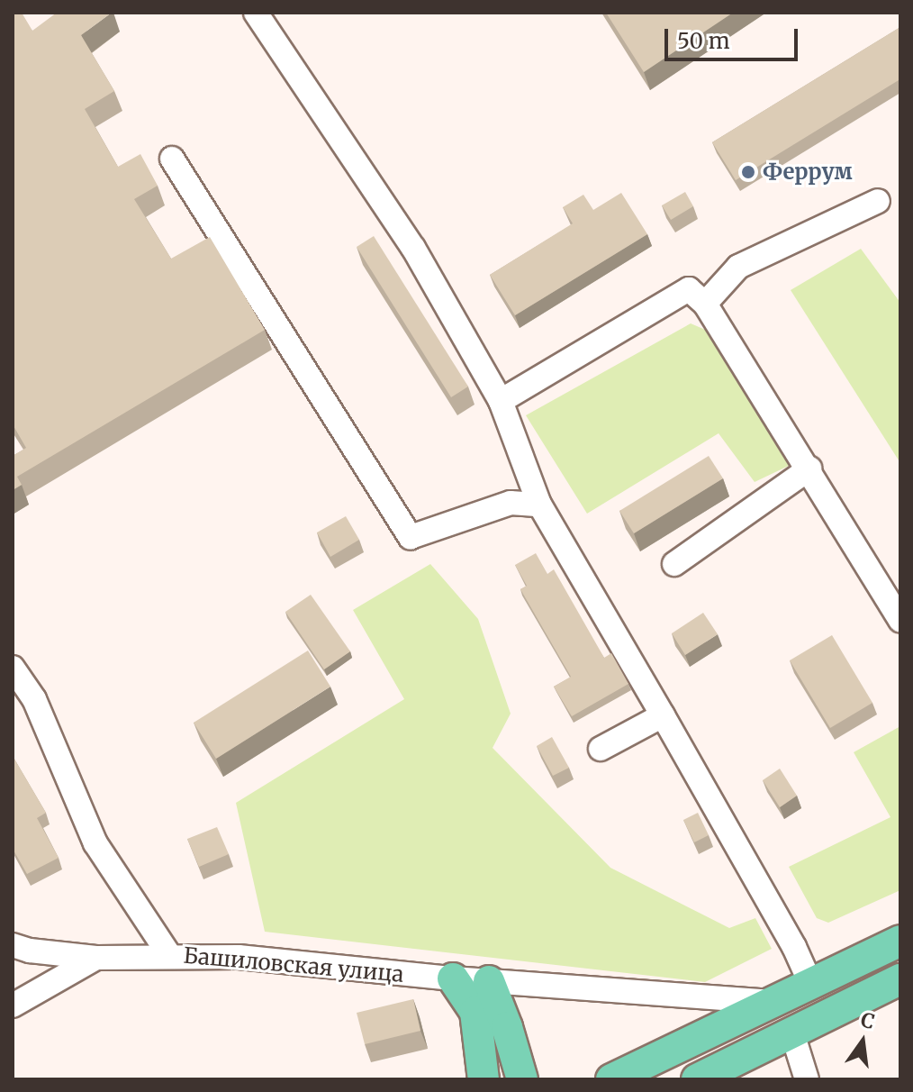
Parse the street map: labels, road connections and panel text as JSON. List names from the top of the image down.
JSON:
{
  "streets": {
    "street": ["Башиловская улица"]
  },
  "places": ["Феррум"],
  "scale_bar": "50 m",
  "north": "top"
}
